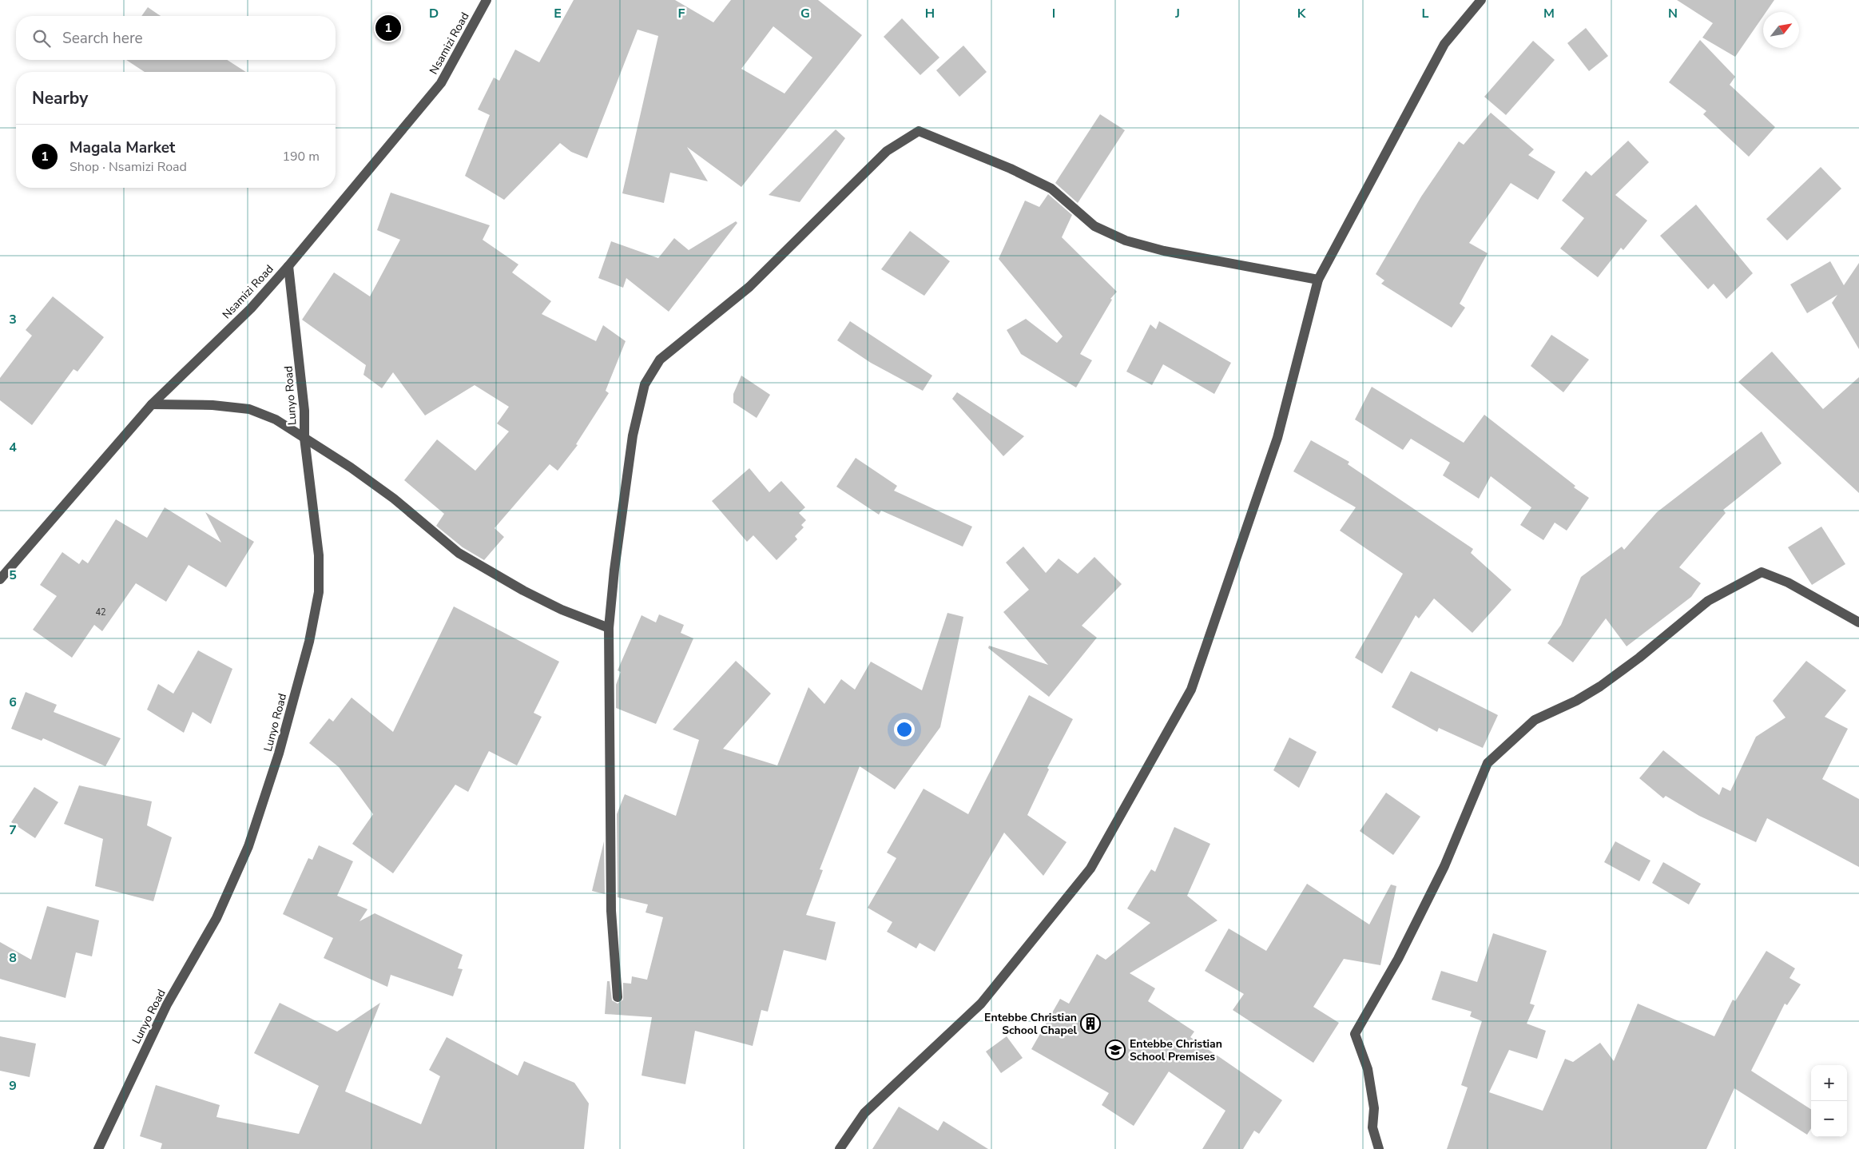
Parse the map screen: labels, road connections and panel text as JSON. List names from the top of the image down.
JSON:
{
  "streets": {
    "street": ["Nsamizi Road", "Lunyo Road"]
  },
  "crossings": [
    ["Nsamizi Road", "Lunyo Road"]
  ],
  "places": {
    "building": ["Entebbe Christian School Chapel"],
    "school or university": ["Entebbe Christian School Premises"]
  },
  "house_numbers": ["42"],
  "north": "top right",
  "page": {
    "pins": "1",
    "search": "Search here",
    "heading": "Nearby",
    "list": [
      {
        "mark": "1",
        "name": "Magala Market",
        "note": "Shop · Nsamizi Road",
        "value": "190 m"
      }
    ],
    "map_buttons": ["+", "−"]
  },
  "grid": {
    "columns": [
      "D",
      "E",
      "F",
      "G",
      "H",
      "I",
      "J",
      "K",
      "L",
      "M",
      "N"
    ],
    "rows": [
      "3",
      "4",
      "5",
      "6",
      "7",
      "8",
      "9"
    ]
  }
}
